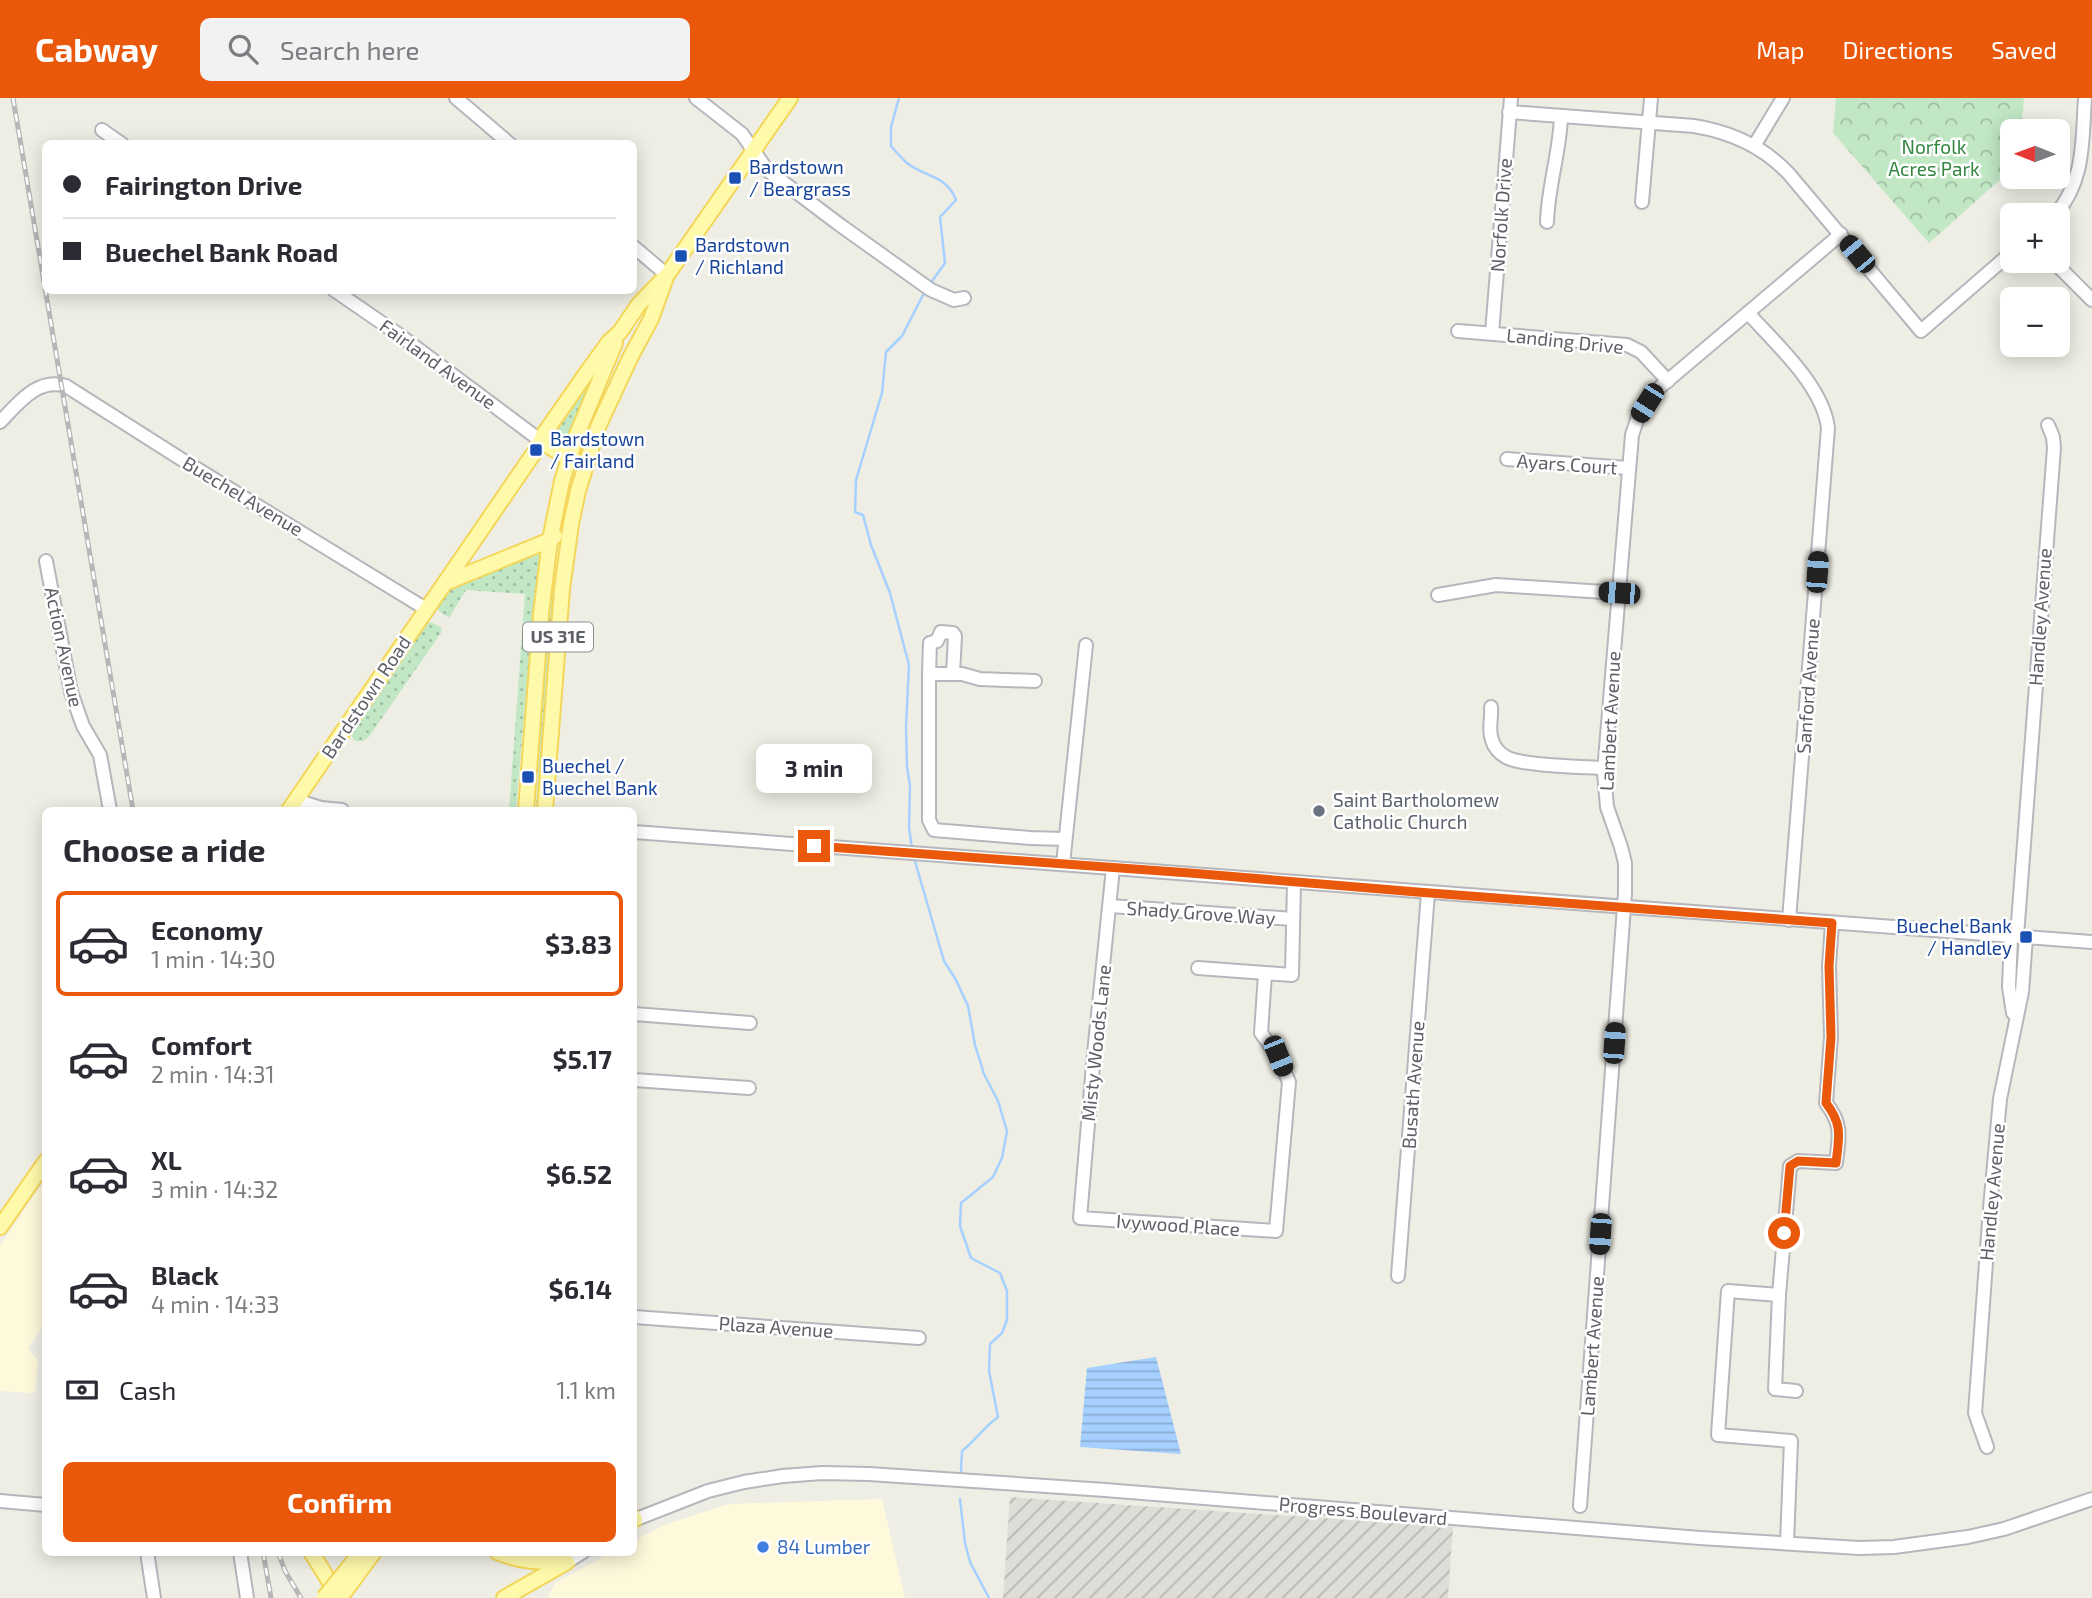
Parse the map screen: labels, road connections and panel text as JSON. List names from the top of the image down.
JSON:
{
  "streets": {
    "main road": ["US 31E", "Bardstown Road"],
    "street": [
      "Norfolk Drive",
      "Landing Drive",
      "Fairland Avenue",
      "Ayars Court",
      "Buechel Avenue",
      "Handley Avenue",
      "Action Avenue",
      "Sanford Avenue",
      "Lambert Avenue",
      "Shady Grove Way",
      "Misty Woods Lane",
      "Busath Avenue",
      "Ivywood Place",
      "Plaza Avenue",
      "Progress Boulevard"
    ]
  },
  "crossings": [
    ["Norfolk Drive", "Landing Drive"],
    ["Landing Drive", "Lambert Avenue"],
    ["Fairland Avenue", "Bardstown Road"],
    ["Ayars Court", "Lambert Avenue"],
    ["Buechel Avenue", "Bardstown Road"],
    ["US 31E", "Bardstown Road"],
    ["Sanford Avenue", "Lambert Avenue"],
    ["Shady Grove Way", "Misty Woods Lane"],
    ["Misty Woods Lane", "Ivywood Place"]
  ],
  "parks": ["Norfolk Acres Park"],
  "places": {
    "transit": [
      "Bardstown / Beargrass",
      "Bardstown / Richland",
      "Bardstown / Fairland",
      "Buechel / Buechel Bank",
      "Buechel Bank / Handley"
    ],
    "other": ["Saint Bartholomew Catholic Church", "84 Lumber"]
  },
  "north": "left",
  "page": {
    "header": "Cabway",
    "search": "Search here",
    "nav": ["Map", "Directions", "Saved"],
    "map_buttons": ["+", "−"],
    "banner": ["Fairington Drive", "Buechel Bank Road"],
    "bubble": "3 min",
    "heading": "Choose a ride",
    "list": [
      {
        "name": "Economy",
        "note": "1 min · 14:30",
        "value": "$3.83"
      },
      {
        "name": "Comfort",
        "note": "2 min · 14:31",
        "value": "$5.17"
      },
      {
        "name": "XL",
        "note": "3 min · 14:32",
        "value": "$6.52"
      },
      {
        "name": "Black",
        "note": "4 min · 14:33",
        "value": "$6.14"
      }
    ],
    "pay": ["Cash", "1.1 km"],
    "buttons": "Confirm"
  }
}
